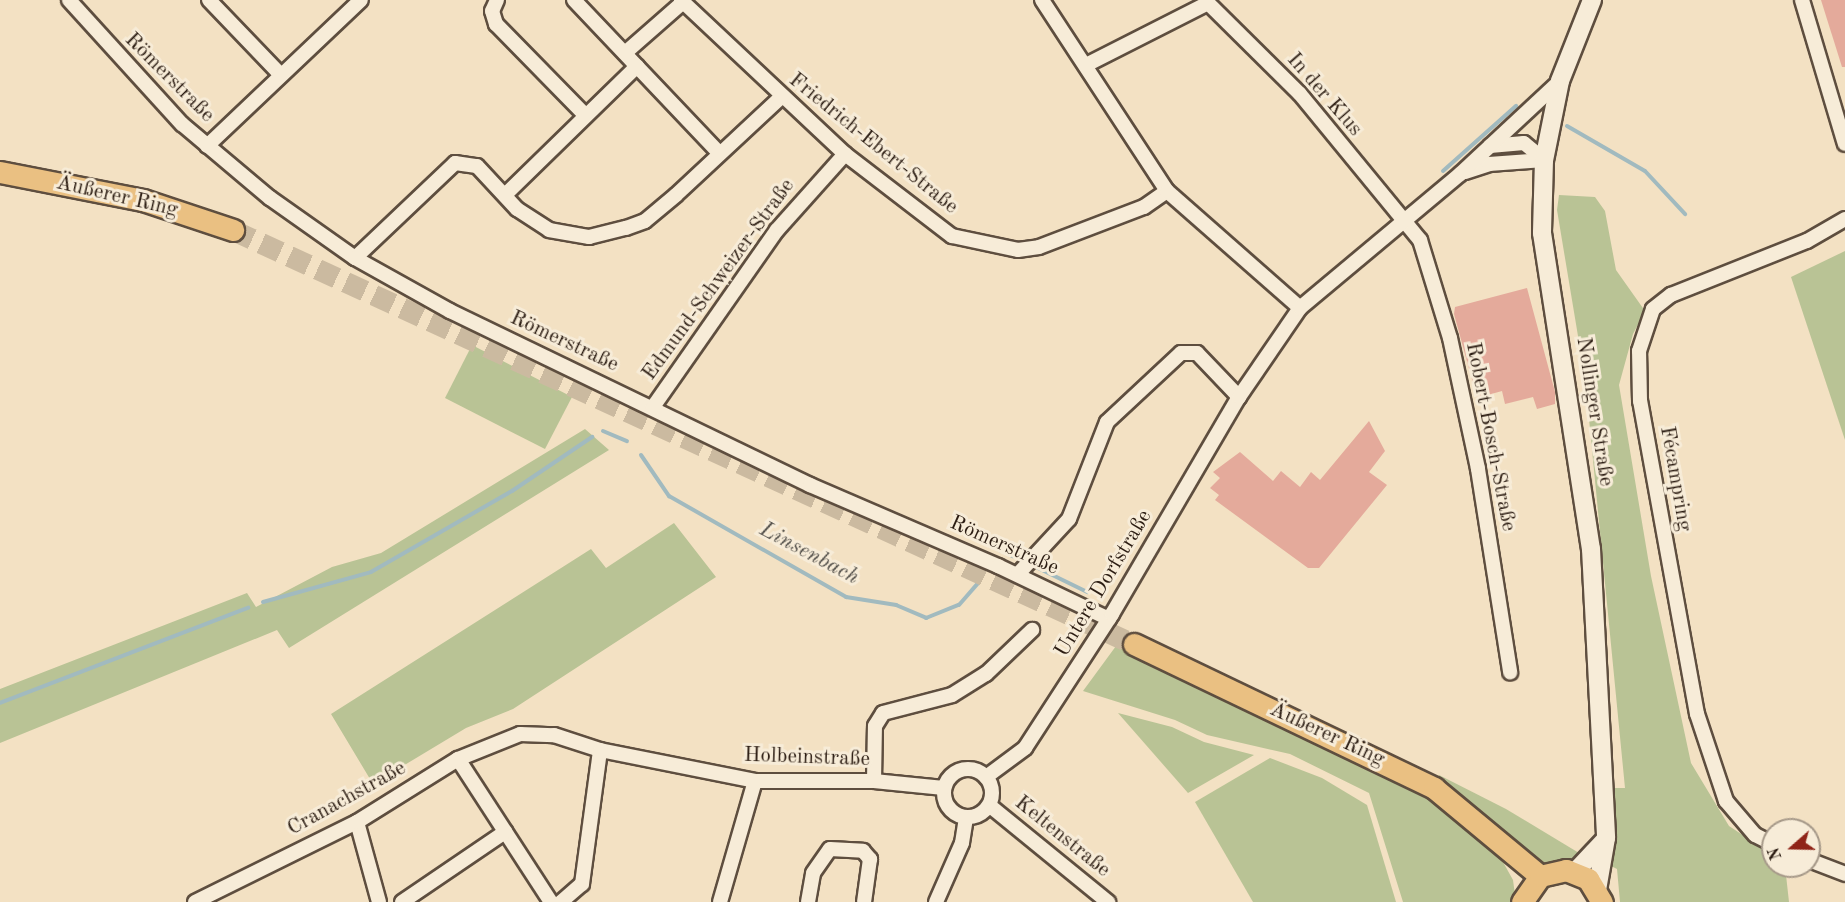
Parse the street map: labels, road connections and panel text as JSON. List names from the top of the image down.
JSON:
{
  "streets": {
    "main road": ["Äußerer Ring", "Nollinger Straße"],
    "street": [
      "Römerstraße",
      "In der Klus",
      "Friedrich-Ebert-Straße",
      "Edmund-Schweizer-Straße",
      "Robert-Bosch-Straße",
      "Fécampring",
      "Untere Dorfstraße",
      "Holbeinstraße",
      "Cranachstraße",
      "Keltenstraße"
    ]
  },
  "crossings": [
    ["Römerstraße", "Edmund-Schweizer-Straße"],
    ["Römerstraße", "Untere Dorfstraße"],
    ["In der Klus", "Robert-Bosch-Straße"],
    ["In der Klus", "Untere Dorfstraße"],
    ["Friedrich-Ebert-Straße", "Edmund-Schweizer-Straße"],
    ["Nollinger Straße", "Untere Dorfstraße"],
    ["Robert-Bosch-Straße", "Untere Dorfstraße"],
    ["Untere Dorfstraße", "Holbeinstraße"],
    ["Untere Dorfstraße", "Keltenstraße"],
    ["Holbeinstraße", "Cranachstraße"],
    ["Holbeinstraße", "Keltenstraße"]
  ],
  "water": ["Linsenbach"],
  "north": "left"
}
